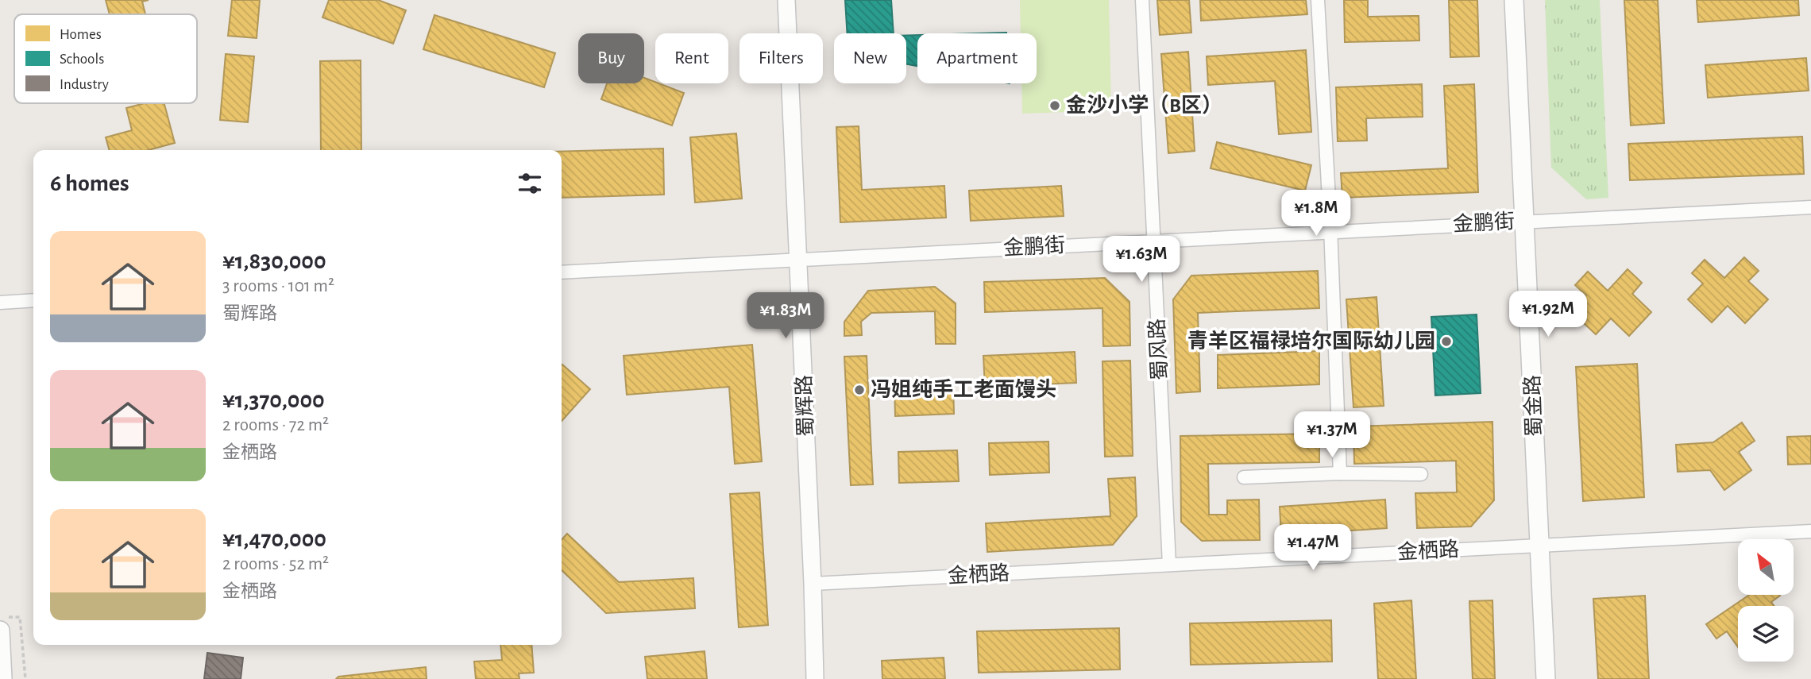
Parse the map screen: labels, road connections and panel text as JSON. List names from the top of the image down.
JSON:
{
  "streets": {
    "main road": ["蜀金路"],
    "street": [
      "金鹏街",
      "蜀风路",
      "蜀辉路",
      "金栖路"
    ]
  },
  "crossings": [
    ["金鹏街", "蜀风路"],
    ["金鹏街", "蜀辉路"],
    ["金鹏街", "蜀金路"],
    ["蜀风路", "金栖路"],
    ["蜀辉路", "金栖路"],
    ["蜀金路", "金栖路"]
  ],
  "places": ["金沙小学（B区）", "青羊区福禄培尔国际幼儿园", "冯姐纯手工老面馒头"],
  "legend": ["Homes", "Schools", "Industry"],
  "north": "top left",
  "page": {
    "chip": [
      "Buy",
      "Rent",
      "Filters",
      "New",
      "Apartment"
    ],
    "heading": "6 homes",
    "price": [
      "¥1.8M",
      "¥1.63M",
      "¥1.92M",
      "¥1.83M",
      "¥1.37M",
      "¥1.47M"
    ],
    "list": [
      {
        "name": "¥1,830,000",
        "note": "3 rooms · 101 m² · 蜀辉路"
      },
      {
        "name": "¥1,370,000",
        "note": "2 rooms · 72 m² · 金栖路"
      },
      {
        "name": "¥1,470,000",
        "note": "2 rooms · 52 m² · 金栖路"
      }
    ]
  }
}
